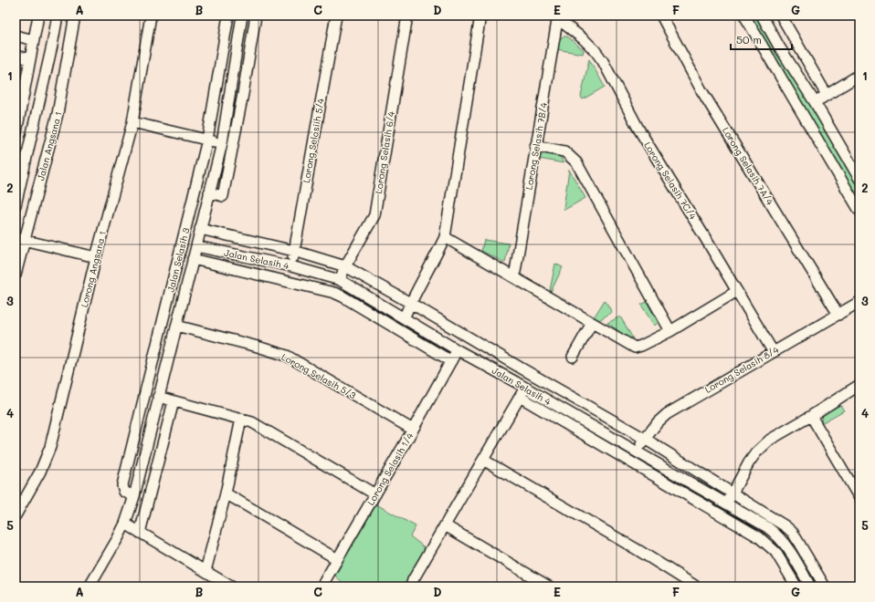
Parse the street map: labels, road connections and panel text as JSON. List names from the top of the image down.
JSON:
{
  "streets": {
    "street": [
      "Lorong Selasiih 5/4",
      "Jalan Angsana 1",
      "Lorong Selasih 7B/4",
      "Lorong Selasih 6/4",
      "Lorong Selasih 7A/4",
      "Lorong Selasih 7C/4",
      "Jalan Selasih 4",
      "Jalan Selasih 3",
      "Lorong Angsana 1",
      "Lorong Selasih 8/4",
      "Lorong Selasih 5/3",
      "Lorong Selasih 1/4"
    ]
  },
  "crossings": [
    ["Lorong Selasiih 5/4", "Jalan Selasih 4"],
    ["Lorong Selasih 7B/4", "Lorong Selasih 7C/4"],
    ["Lorong Selasih 6/4", "Jalan Selasih 4"],
    ["Lorong Selasih 7A/4", "Lorong Selasih 8/4"],
    ["Lorong Selasih 7C/4", "Lorong Selasih 8/4"],
    ["Jalan Selasih 4", "Jalan Selasih 3"],
    ["Jalan Selasih 4", "Lorong Selasih 8/4"],
    ["Jalan Selasih 4", "Lorong Selasih 1/4"],
    ["Jalan Selasih 3", "Lorong Selasih 5/3"],
    ["Lorong Selasih 5/3", "Lorong Selasih 1/4"]
  ],
  "scale_bar": "50 m",
  "grid": {
    "columns": [
      "A",
      "B",
      "C",
      "D",
      "E",
      "F",
      "G"
    ],
    "rows": [
      "1",
      "2",
      "3",
      "4",
      "5"
    ]
  }
}
